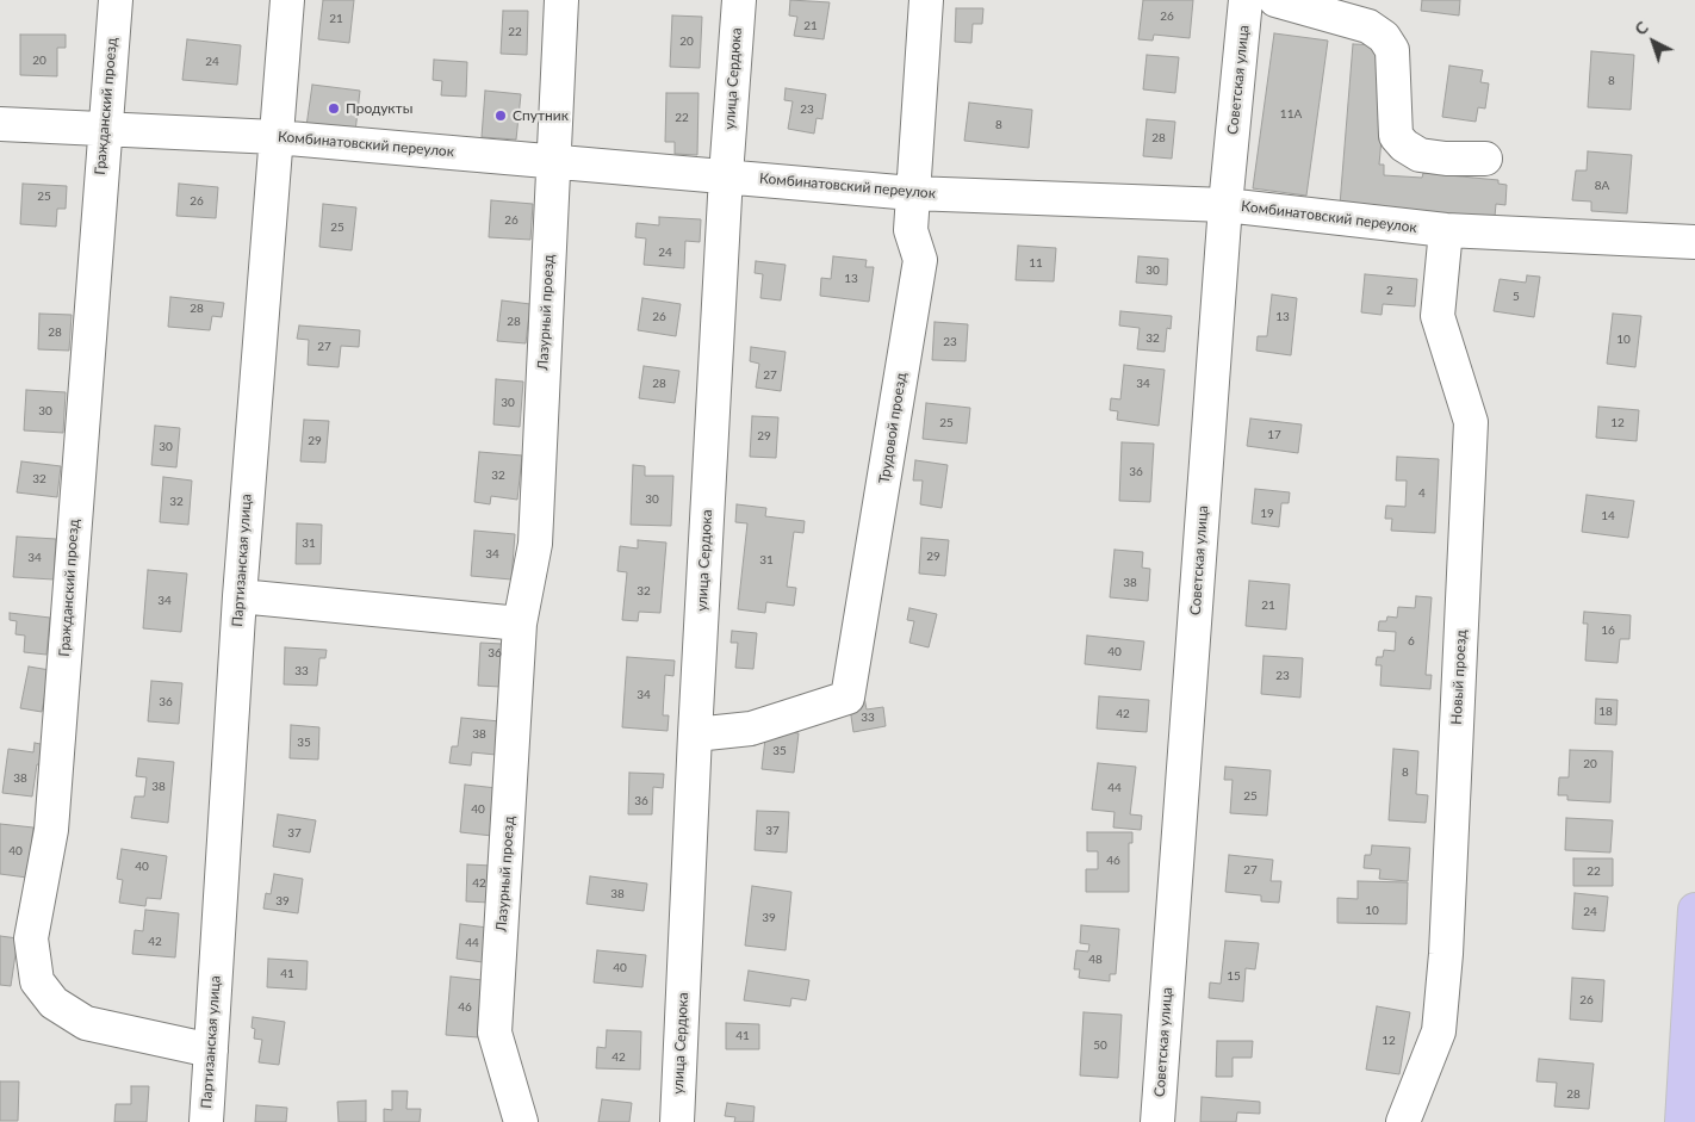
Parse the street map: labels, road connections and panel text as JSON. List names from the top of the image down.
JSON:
{
  "streets": {
    "street": [
      "улица Сердюка",
      "Советская улица",
      "Гражданский проезд",
      "Комбинатовский переулок",
      "Лазурный проезд",
      "Трудовой проезд",
      "Партизанская улица",
      "Новый проезд"
    ]
  },
  "crossings": [
    ["улица Сердюка", "Комбинатовский переулок"],
    ["улица Сердюка", "Трудовой проезд"],
    ["Советская улица", "Комбинатовский переулок"],
    ["Гражданский проезд", "Комбинатовский переулок"],
    ["Гражданский проезд", "Партизанская улица"],
    ["Комбинатовский переулок", "Лазурный проезд"],
    ["Комбинатовский переулок", "Трудовой проезд"],
    ["Комбинатовский переулок", "Партизанская улица"],
    ["Комбинатовский переулок", "Новый проезд"]
  ],
  "places": ["Продукты", "Спутник"],
  "house_numbers": [
    "26",
    "21",
    "21",
    "22",
    "20",
    "20",
    "24",
    "8",
    "23",
    "11А",
    "22",
    "8",
    "28",
    "8А",
    "25",
    "26",
    "26",
    "25",
    "24",
    "11",
    "30",
    "13",
    "2",
    "5",
    "28",
    "26",
    "13",
    "28",
    "28",
    "32",
    "10",
    "23",
    "27",
    "27",
    "28",
    "34",
    "30",
    "30",
    "25",
    "12",
    "17",
    "29",
    "29",
    "30",
    "36",
    "32",
    "32",
    "4",
    "30",
    "32",
    "19",
    "14",
    "31",
    "34",
    "29",
    "34",
    "31",
    "38",
    "32",
    "34",
    "21",
    "16",
    "6",
    "40",
    "36",
    "33",
    "23",
    "34",
    "36",
    "18",
    "42",
    "33",
    "38",
    "35",
    "35",
    "20",
    "8",
    "38",
    "38",
    "44",
    "25",
    "36",
    "40",
    "37",
    "37",
    "40",
    "46",
    "40",
    "27",
    "22",
    "42",
    "38",
    "39",
    "10",
    "24",
    "39",
    "42",
    "44",
    "48",
    "40",
    "41",
    "15",
    "26",
    "46",
    "41",
    "12",
    "50",
    "42",
    "28"
  ],
  "north": "top left"
}
